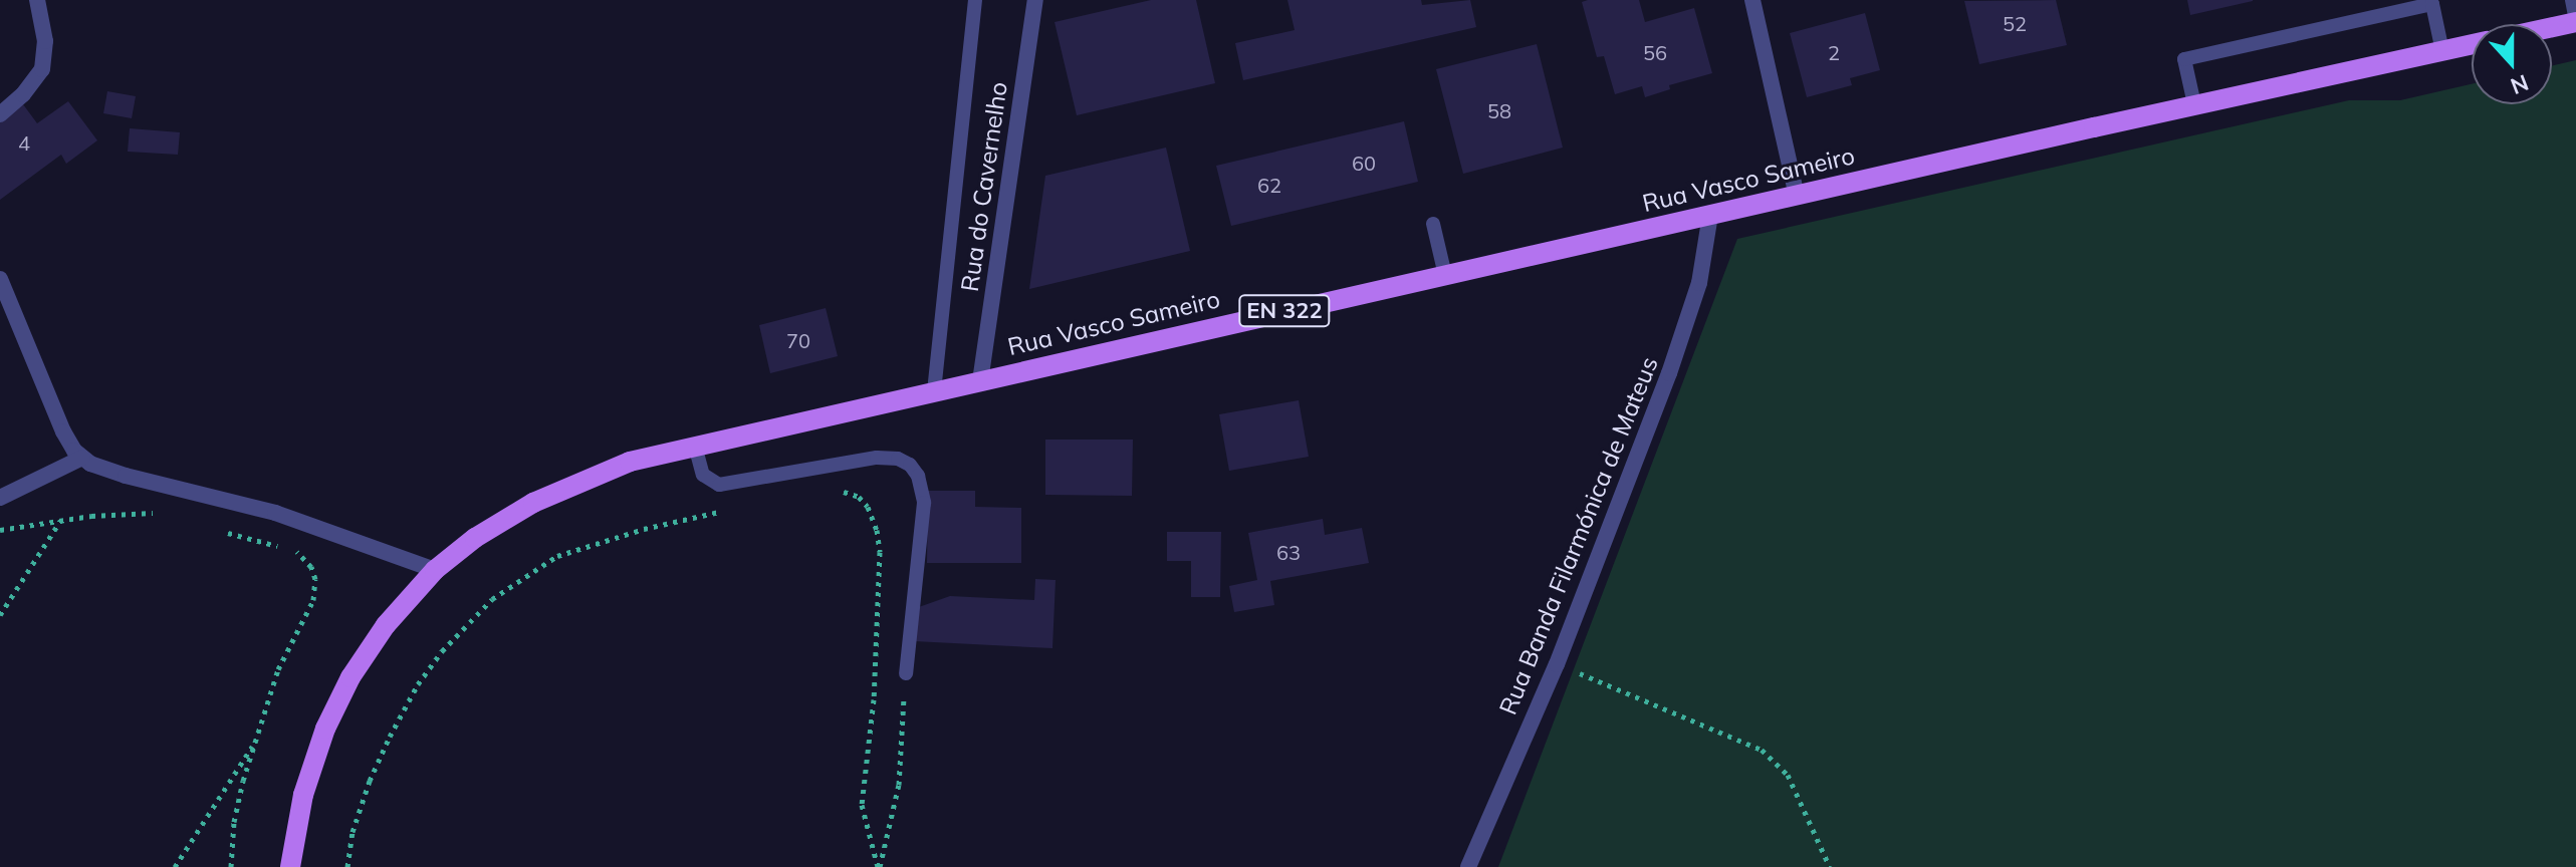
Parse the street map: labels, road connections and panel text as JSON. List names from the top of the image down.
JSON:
{
  "streets": {
    "main road": ["Rua Vasco Sameiro", "EN 322"],
    "street": ["Rua do Cavernelho", "Rua Banda Filarmónica de Mateus"]
  },
  "crossings": [
    ["Rua Vasco Sameiro", "Rua do Cavernelho"],
    ["Rua Vasco Sameiro", "Rua Banda Filarmónica de Mateus"]
  ],
  "house_numbers": [
    "52",
    "56",
    "2",
    "58",
    "4",
    "60",
    "62",
    "70",
    "63"
  ],
  "north": "bottom"
}
